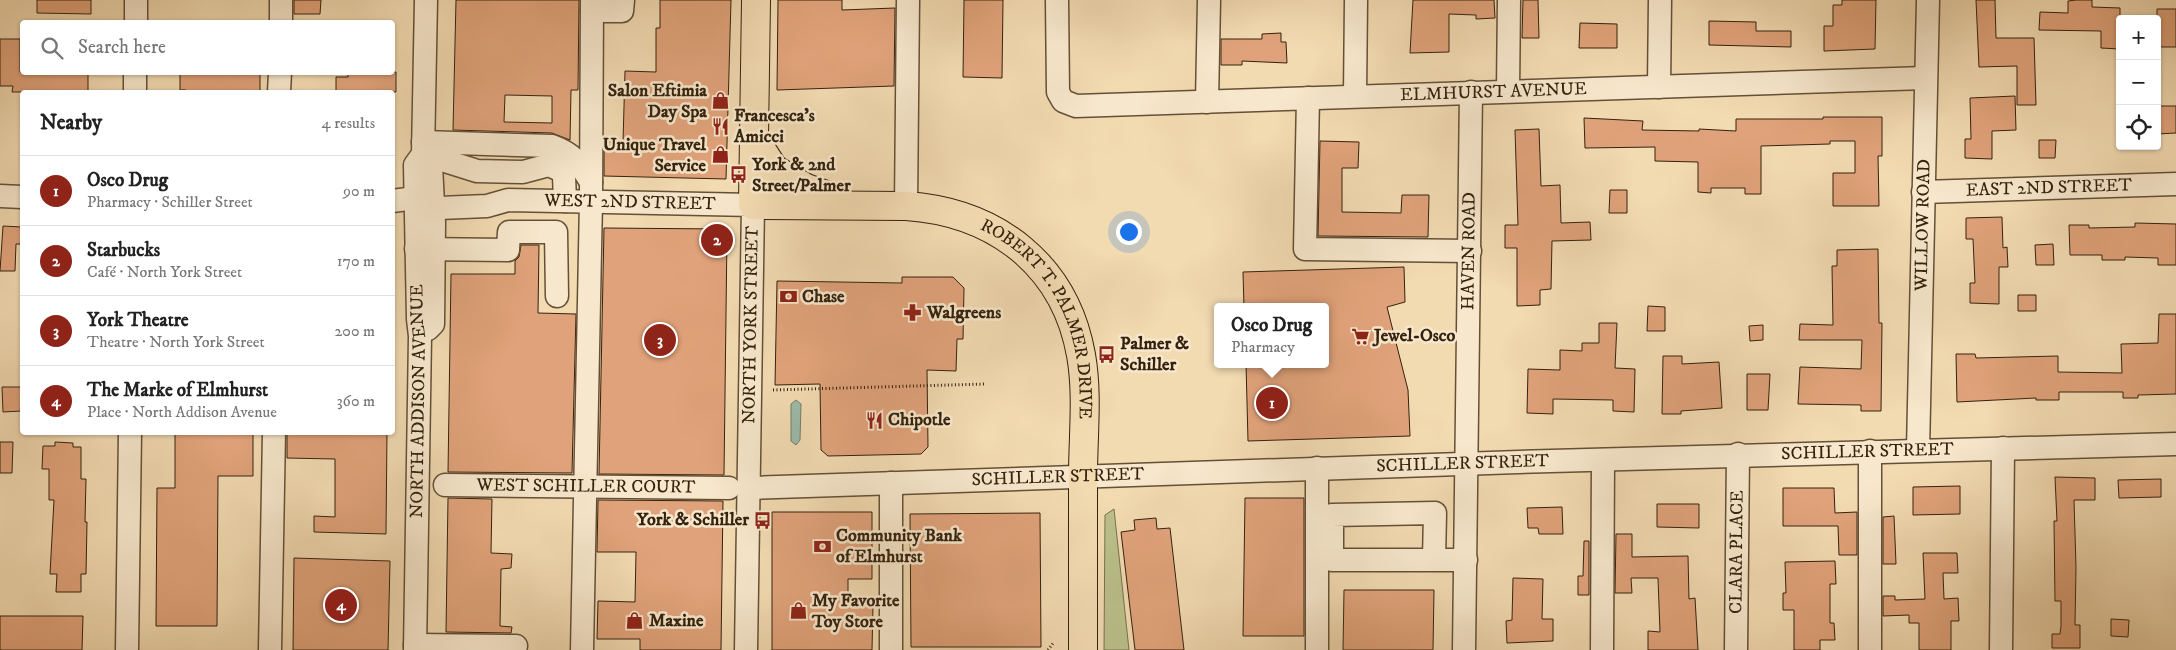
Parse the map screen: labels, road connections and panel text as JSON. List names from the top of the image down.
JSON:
{
  "streets": {
    "main road": ["ROBERT T. PALMER DRIVE", "NORTH YORK STREET"],
    "street": [
      "ELMHURST AVENUE",
      "EAST 2ND STREET",
      "WEST 2ND STREET",
      "WILLOW ROAD",
      "HAVEN ROAD",
      "NORTH ADDISON AVENUE",
      "SCHILLER STREET",
      "WEST SCHILLER COURT",
      "CLARA PLACE"
    ]
  },
  "crossings": [
    ["ELMHURST AVENUE", "WILLOW ROAD"],
    ["ELMHURST AVENUE", "HAVEN ROAD"],
    ["EAST 2ND STREET", "WILLOW ROAD"],
    ["WEST 2ND STREET", "ROBERT T. PALMER DRIVE"],
    ["WEST 2ND STREET", "NORTH YORK STREET"],
    ["WEST 2ND STREET", "NORTH ADDISON AVENUE"],
    ["WILLOW ROAD", "SCHILLER STREET"],
    ["HAVEN ROAD", "SCHILLER STREET"],
    ["ROBERT T. PALMER DRIVE", "NORTH YORK STREET"],
    ["ROBERT T. PALMER DRIVE", "SCHILLER STREET"],
    ["NORTH YORK STREET", "SCHILLER STREET"],
    ["NORTH YORK STREET", "WEST SCHILLER COURT"],
    ["SCHILLER STREET", "WEST SCHILLER COURT"],
    ["SCHILLER STREET", "CLARA PLACE"]
  ],
  "places": {
    "shop": [
      "Salon Eftimia Day Spa",
      "Unique Travel Service",
      "My Favorite Toy Store",
      "Maxine"
    ],
    "restaurant": ["Francesca's Amicci", "Chipotle"],
    "bus stop": ["York & 2nd Street/Palmer", "Palmer & Schiller", "York & Schiller"],
    "bank": ["Chase", "Community Bank of Elmhurst"],
    "pharmacy": ["Walgreens"],
    "supermarket": ["Jewel-Osco"]
  },
  "page": {
    "map_buttons": ["+", "−"],
    "search": "Search here",
    "heading": ["Nearby", "4 results"],
    "list": [
      {
        "mark": "1",
        "name": "Osco Drug",
        "note": "Pharmacy · Schiller Street",
        "value": "90 m"
      },
      {
        "mark": "2",
        "name": "Starbucks",
        "note": "Café · North York Street",
        "value": "170 m"
      },
      {
        "mark": "3",
        "name": "York Theatre",
        "note": "Theatre · North York Street",
        "value": "200 m"
      },
      {
        "mark": "4",
        "name": "The Marke of Elmhurst",
        "note": "Place · North Addison Avenue",
        "value": "360 m"
      }
    ],
    "pins": [
      "2",
      "3",
      "1",
      "4"
    ],
    "popup": ["Osco Drug", "Pharmacy"]
  }
}
